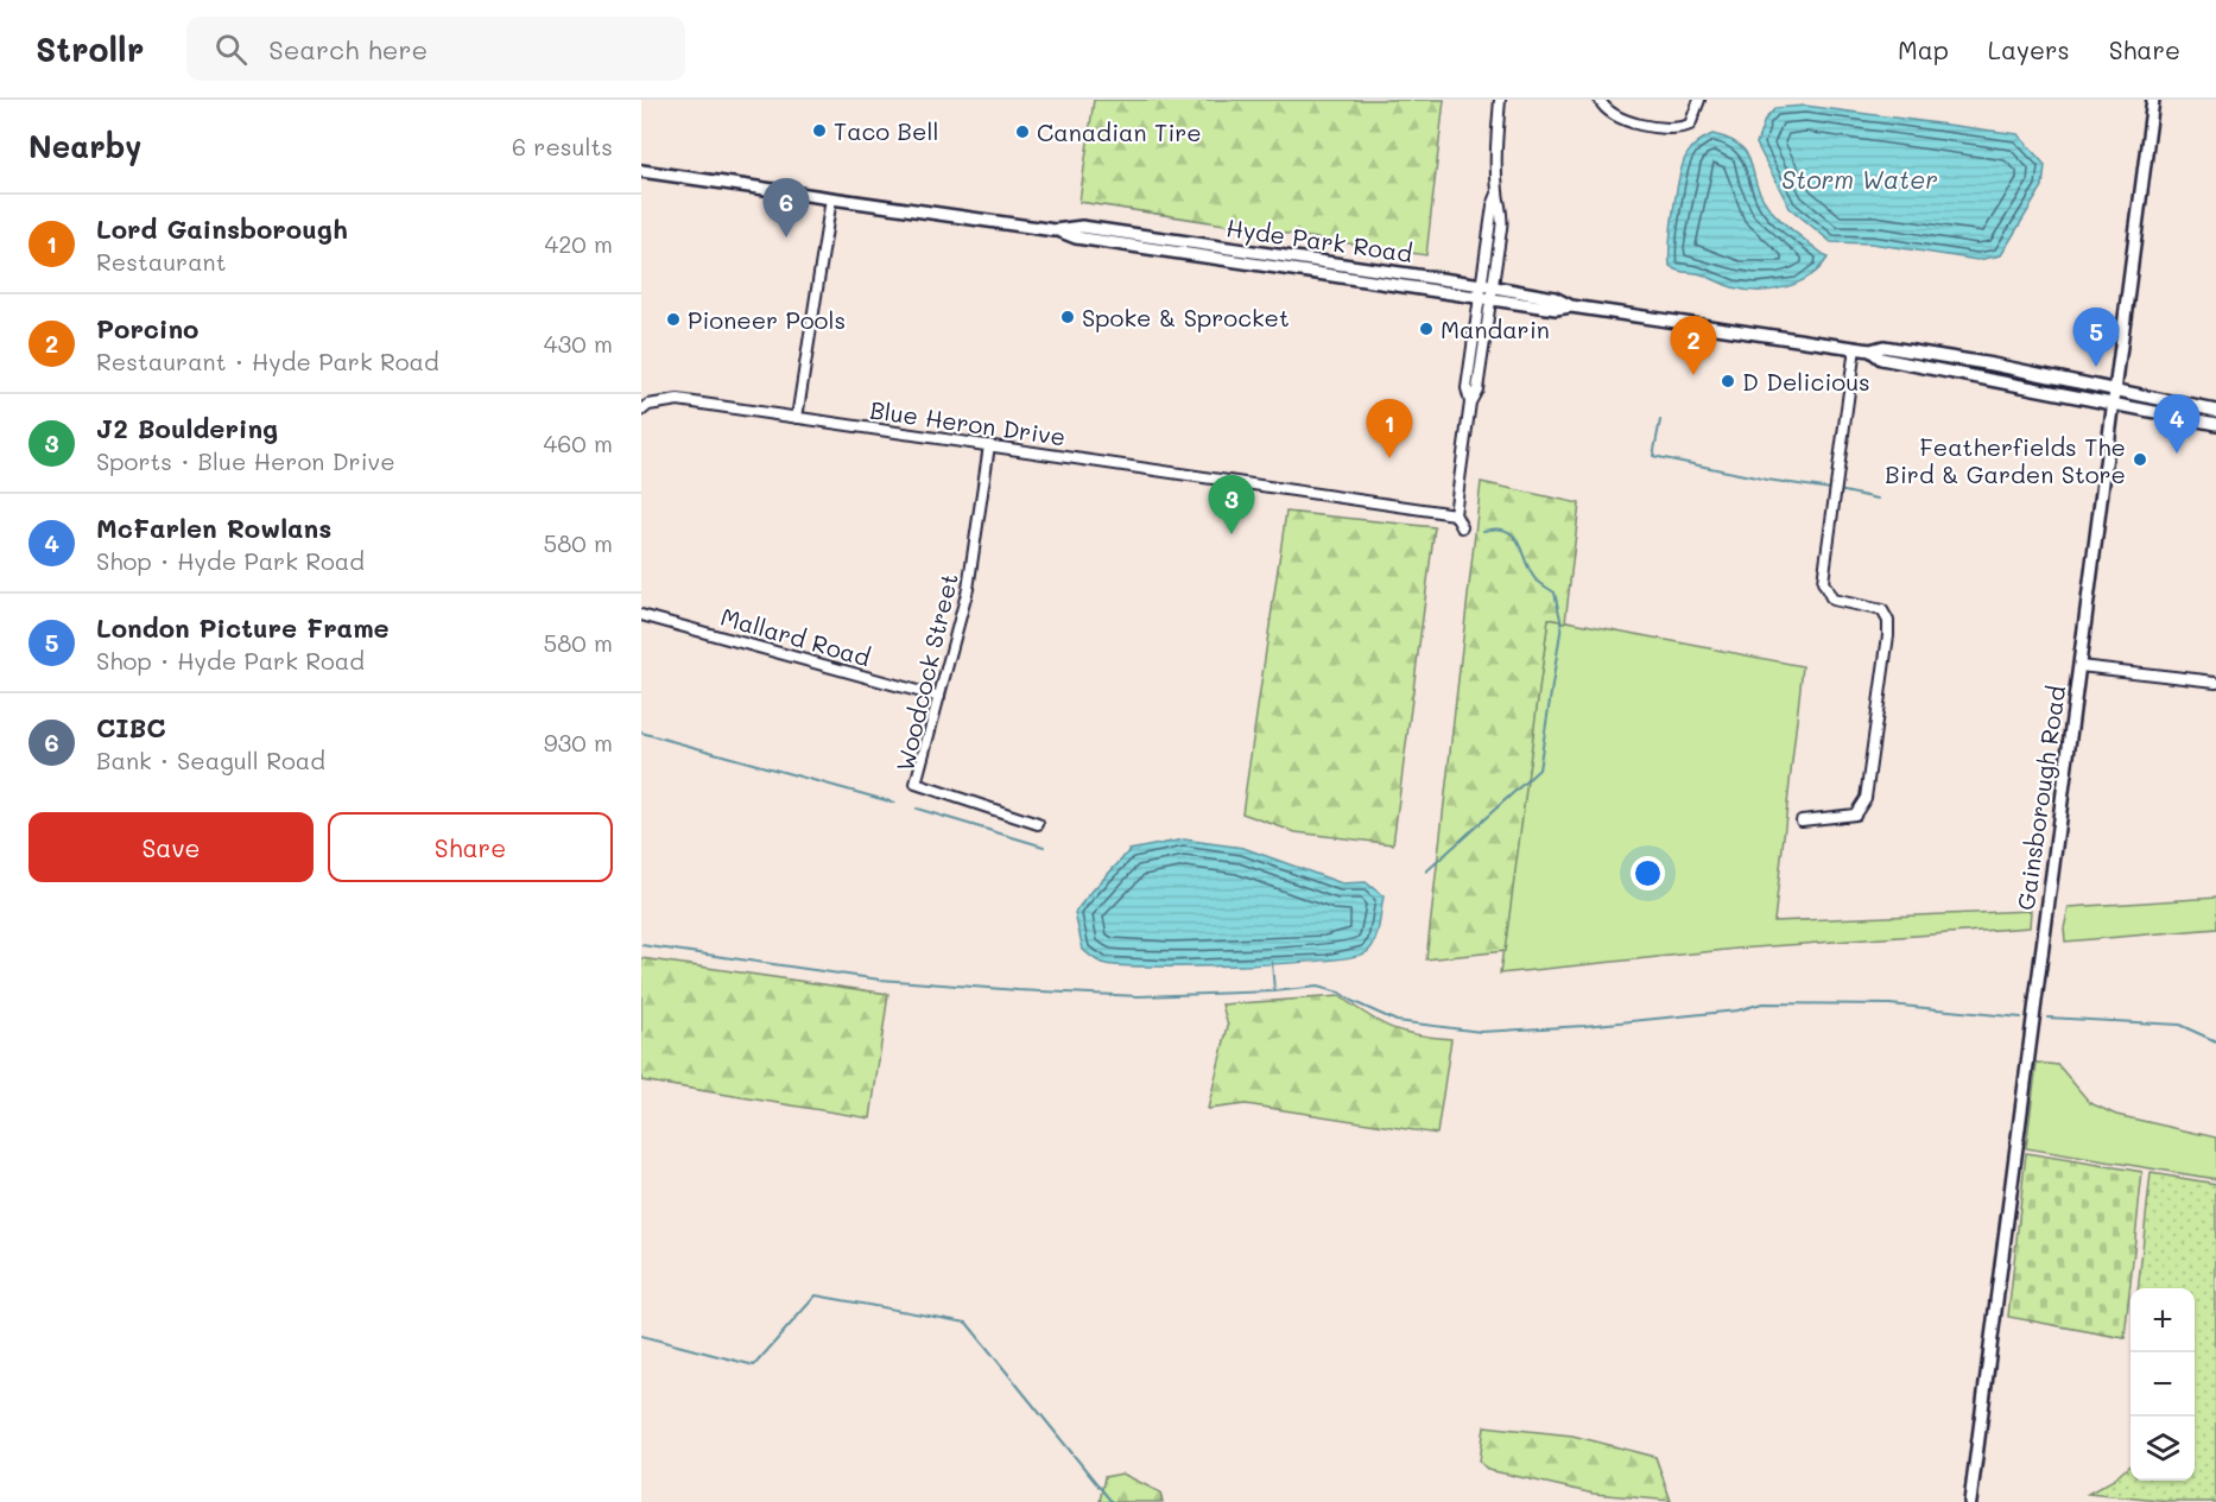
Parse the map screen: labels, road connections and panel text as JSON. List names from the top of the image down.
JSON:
{
  "streets": {
    "main road": ["Hyde Park Road", "Gainsborough Road"],
    "street": ["Blue Heron Drive", "Mallard Road", "Woodcock Street"]
  },
  "crossings": [
    ["Hyde Park Road", "Gainsborough Road"],
    ["Blue Heron Drive", "Woodcock Street"],
    ["Mallard Road", "Woodcock Street"]
  ],
  "water": ["Storm Water"],
  "places": [
    "Taco Bell",
    "Canadian Tire",
    "Spoke & Sprocket",
    "Pioneer Pools",
    "Mandarin",
    "D Delicious",
    "Featherfields The Bird & Garden Store"
  ],
  "page": {
    "header": "Strollr",
    "search": "Search here",
    "nav": ["Map", "Layers", "Share"],
    "heading": ["Nearby", "6 results"],
    "pins": [
      "6",
      "5",
      "2",
      "4",
      "1",
      "3"
    ],
    "list": [
      {
        "mark": "1",
        "name": "Lord Gainsborough",
        "note": "Restaurant",
        "value": "420 m"
      },
      {
        "mark": "2",
        "name": "Porcino",
        "note": "Restaurant · Hyde Park Road",
        "value": "430 m"
      },
      {
        "mark": "3",
        "name": "J2 Bouldering",
        "note": "Sports · Blue Heron Drive",
        "value": "460 m"
      },
      {
        "mark": "4",
        "name": "McFarlen Rowlans",
        "note": "Shop · Hyde Park Road",
        "value": "580 m"
      },
      {
        "mark": "5",
        "name": "London Picture Frame",
        "note": "Shop · Hyde Park Road",
        "value": "580 m"
      },
      {
        "mark": "6",
        "name": "CIBC",
        "note": "Bank · Seagull Road",
        "value": "930 m"
      }
    ],
    "buttons": ["Save", "Share"],
    "map_buttons": ["+", "−"]
  }
}
